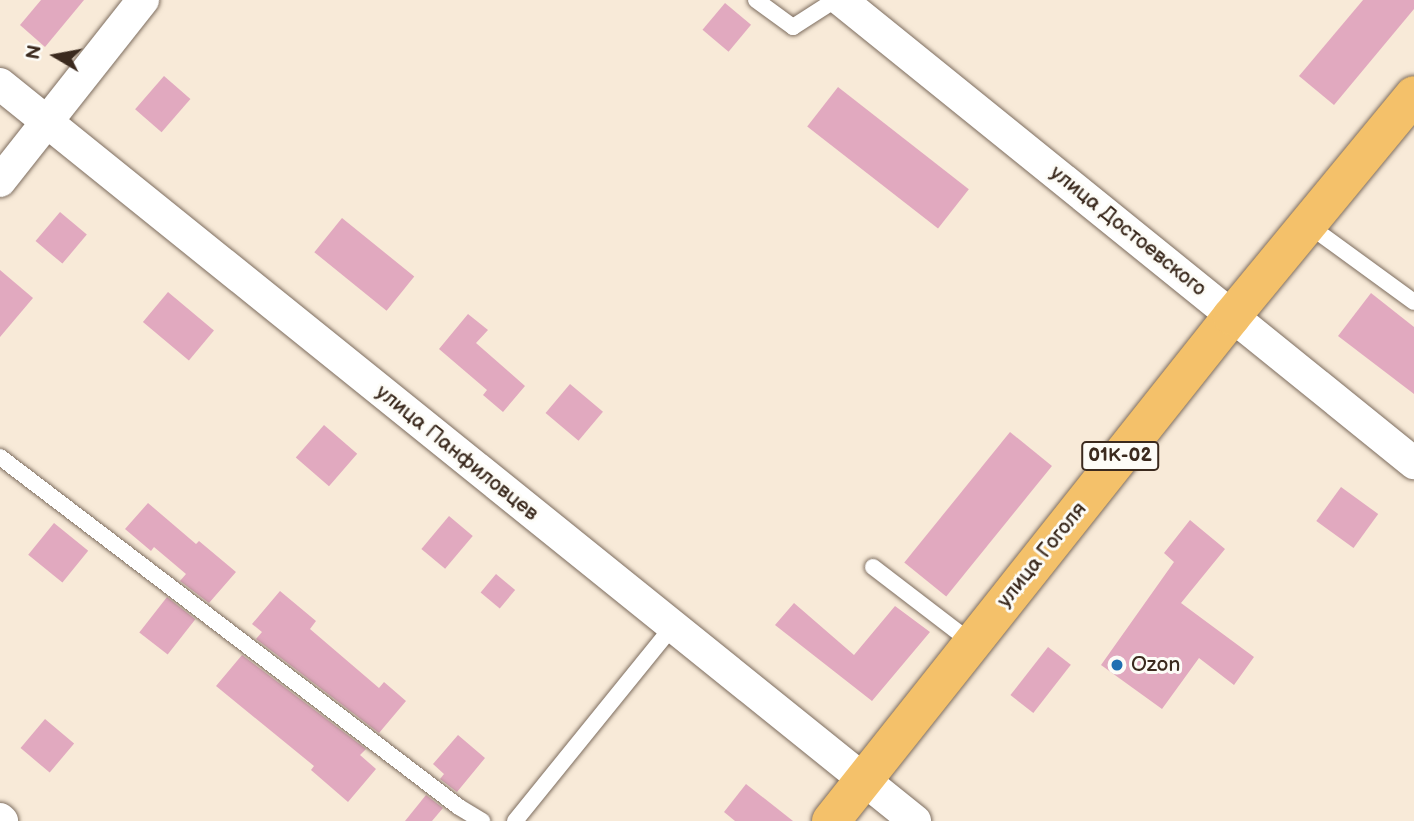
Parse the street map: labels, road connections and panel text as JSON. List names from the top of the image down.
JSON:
{
  "streets": {
    "main road": ["01К-02", "улица Гоголя"],
    "street": ["улица Достоевского", "улица Панфиловцев"]
  },
  "crossings": [
    ["улица Достоевского", "улица Гоголя"],
    ["улица Панфиловцев", "улица Гоголя"]
  ],
  "places": ["Ozon"],
  "north": "left"
}
